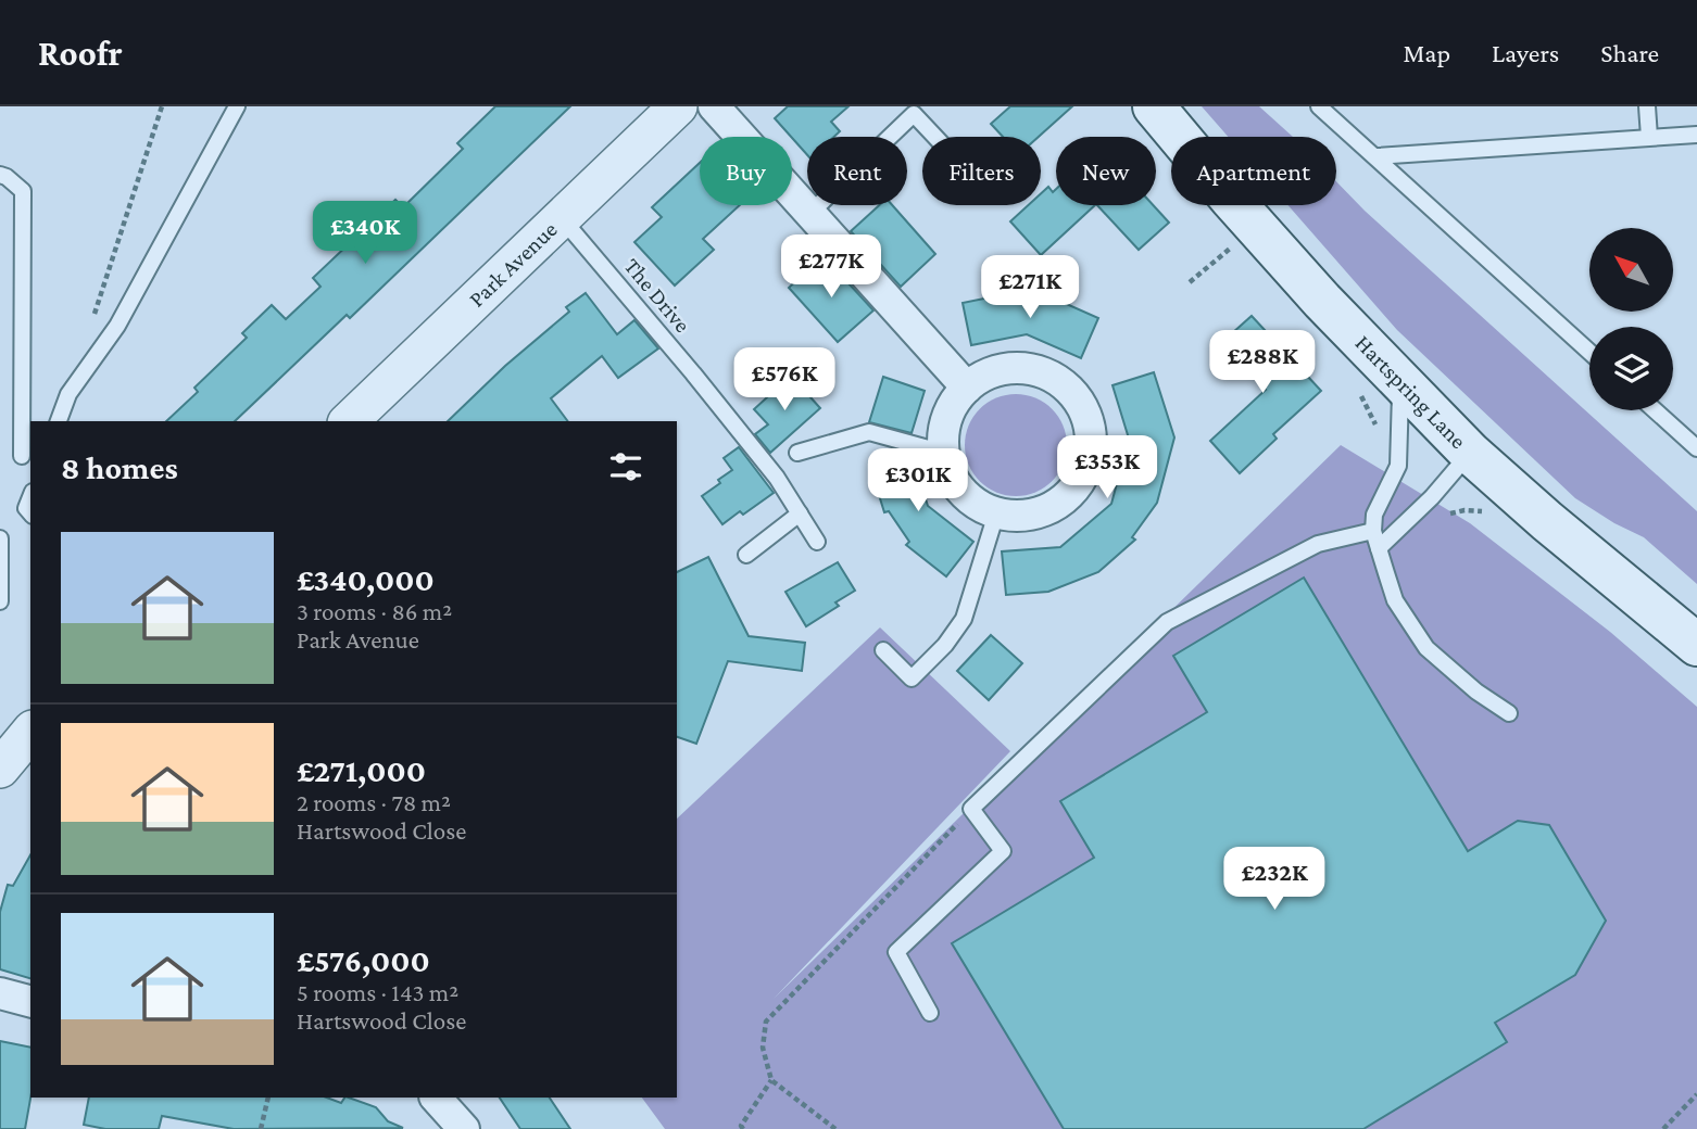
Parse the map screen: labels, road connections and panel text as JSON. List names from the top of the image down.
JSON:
{
  "streets": {
    "main road": ["Hartspring Lane"],
    "street": ["Park Avenue"],
    "lane": ["The Drive"]
  },
  "crossings": [
    ["Park Avenue", "The Drive"]
  ],
  "north": "top left",
  "page": {
    "header": "Roofr",
    "nav": ["Map", "Layers", "Share"],
    "chip": [
      "Buy",
      "Rent",
      "Filters",
      "New",
      "Apartment"
    ],
    "price": [
      "£340K",
      "£277K",
      "£271K",
      "£288K",
      "£576K",
      "£353K",
      "£301K",
      "£232K"
    ],
    "heading": "8 homes",
    "list": [
      {
        "name": "£340,000",
        "note": "3 rooms · 86 m² · Park Avenue"
      },
      {
        "name": "£271,000",
        "note": "2 rooms · 78 m² · Hartswood Close"
      },
      {
        "name": "£576,000",
        "note": "5 rooms · 143 m² · Hartswood Close"
      }
    ]
  }
}
